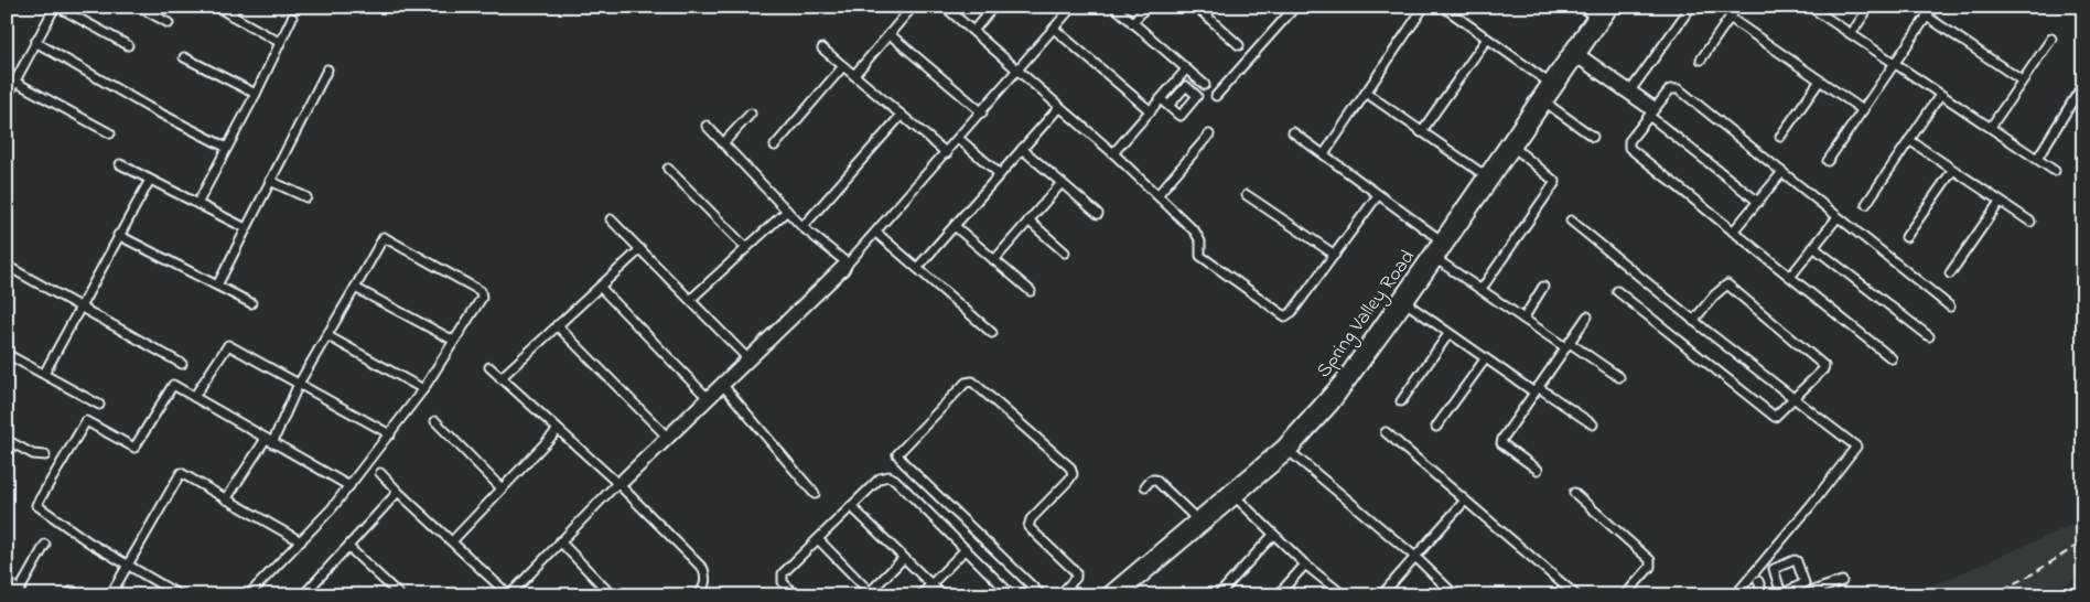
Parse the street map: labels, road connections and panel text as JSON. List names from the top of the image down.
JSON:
{
  "streets": {
    "street": ["Spring Valley Road"]
  }
}
